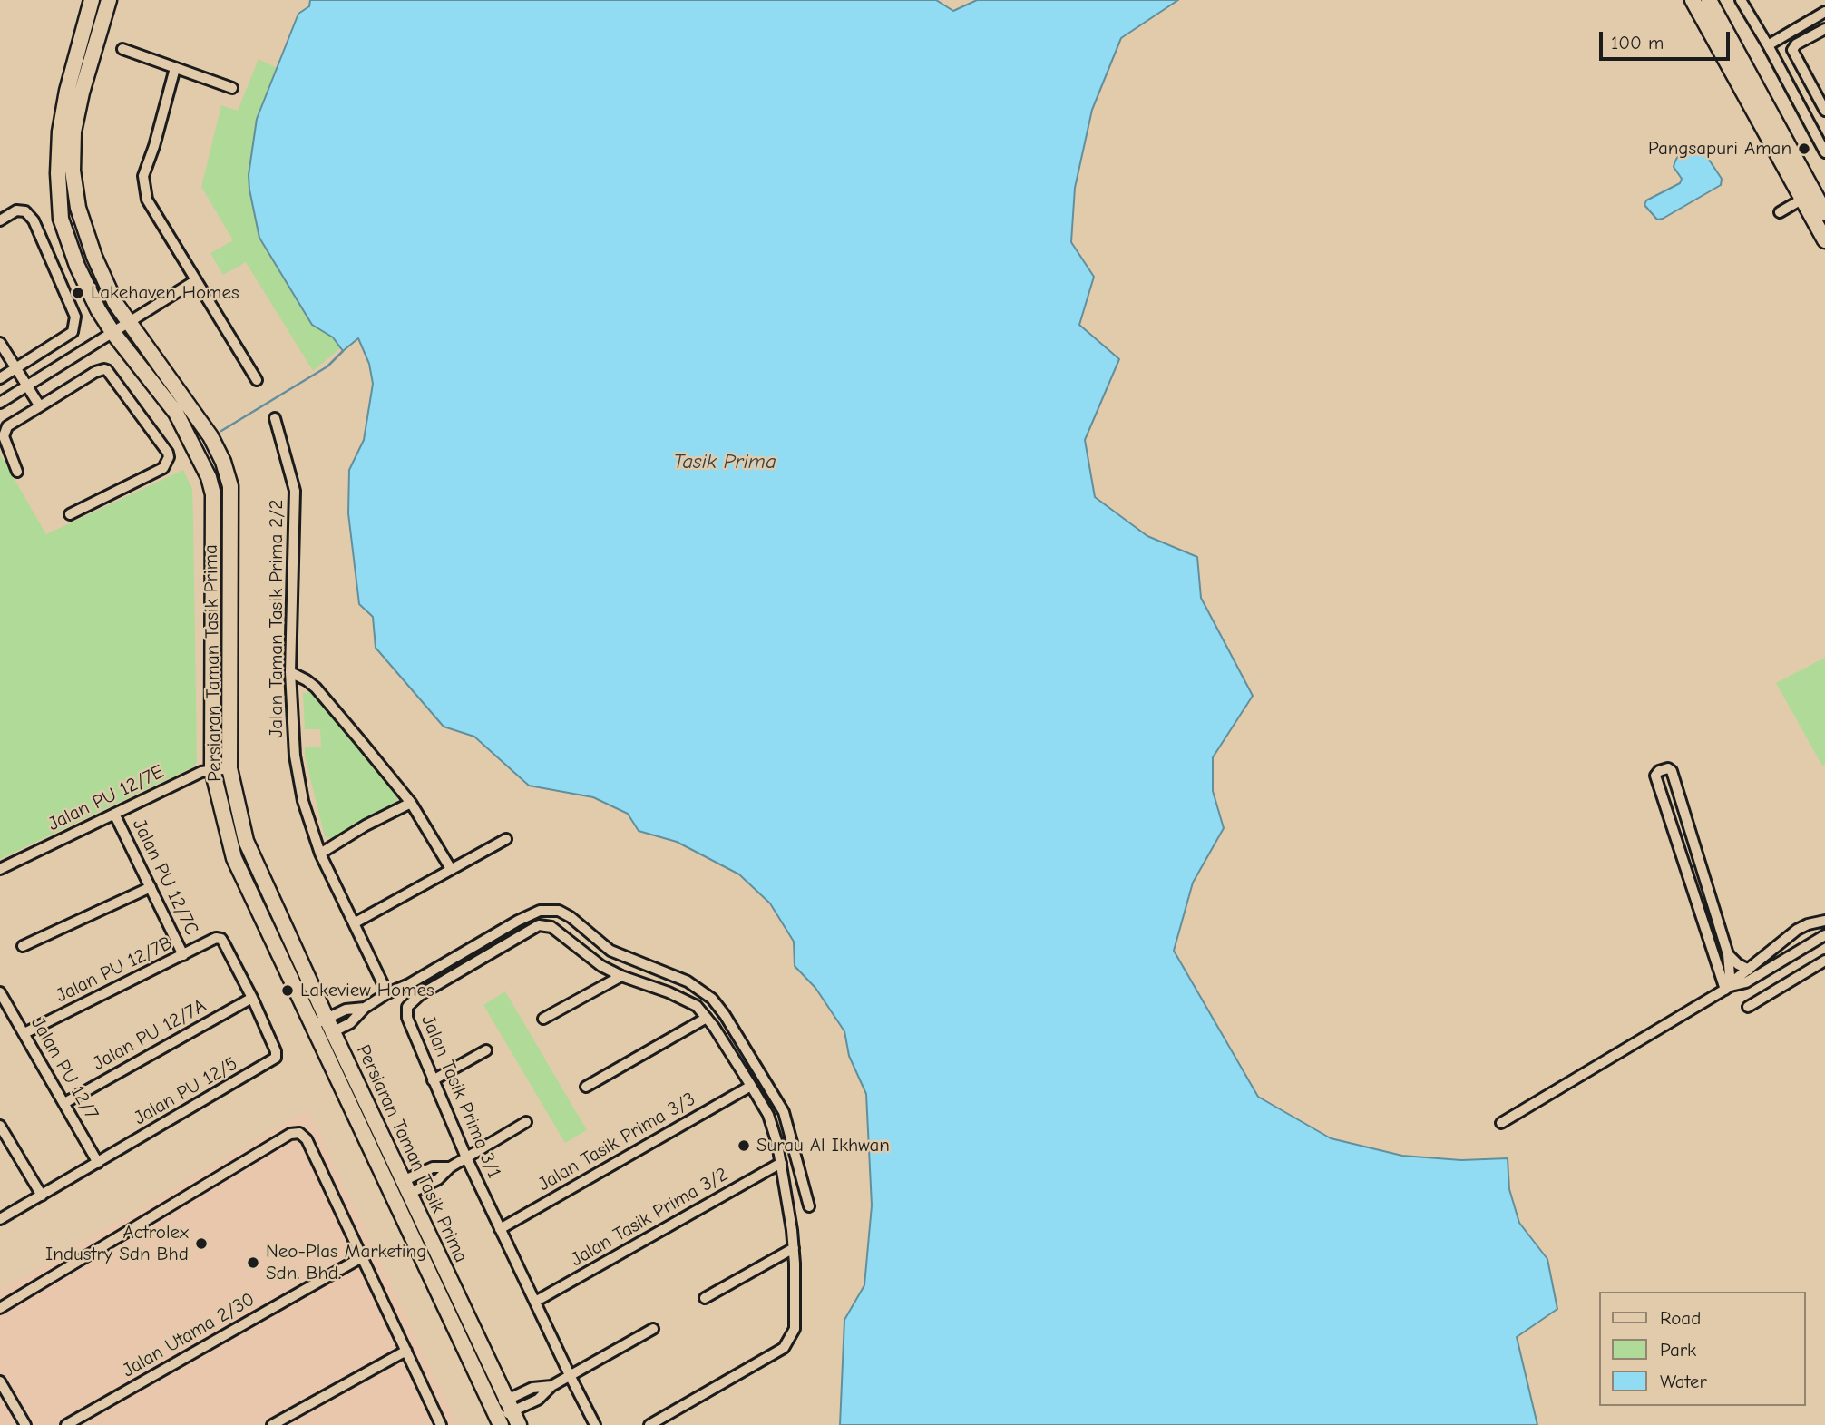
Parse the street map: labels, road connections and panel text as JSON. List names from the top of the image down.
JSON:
{
  "streets": {
    "main road": ["Persiaran Taman Tasik Prima"],
    "street": [
      "Jalan Taman Tasik Prima 2/2",
      "Jalan PU 12/7E",
      "Jalan PU 12/7C",
      "Jalan PU 12/7B",
      "Jalan PU 12/7A",
      "Jalan PU 12/7",
      "Jalan PU 12/5",
      "Jalan Tasik Prima 3/1",
      "Jalan Tasik Prima 3/3",
      "Jalan Tasik Prima 3/2",
      "Jalan Utama 2/30"
    ]
  },
  "crossings": [
    ["Persiaran Taman Tasik Prima", "Jalan PU 12/7E"],
    ["Jalan PU 12/7E", "Jalan PU 12/7C"],
    ["Jalan PU 12/7C", "Jalan PU 12/7B"],
    ["Jalan PU 12/7B", "Jalan PU 12/7"],
    ["Jalan PU 12/7B", "Jalan PU 12/5"],
    ["Jalan PU 12/7A", "Jalan PU 12/7"],
    ["Jalan PU 12/7A", "Jalan PU 12/5"],
    ["Jalan PU 12/7", "Jalan PU 12/5"],
    ["Jalan Tasik Prima 3/1", "Jalan Tasik Prima 3/3"],
    ["Jalan Tasik Prima 3/1", "Jalan Tasik Prima 3/2"]
  ],
  "water": ["Tasik Prima"],
  "places": [
    "Pangsapuri Aman",
    "Lakehaven Homes",
    "Lakeview Homes",
    "Surau Al Ikhwan",
    "Actrolex Industry Sdn Bhd",
    "Neo-Plas Marketing Sdn. Bhd."
  ],
  "legend": ["Road", "Park", "Water"],
  "scale_bar": "100 m"
}
